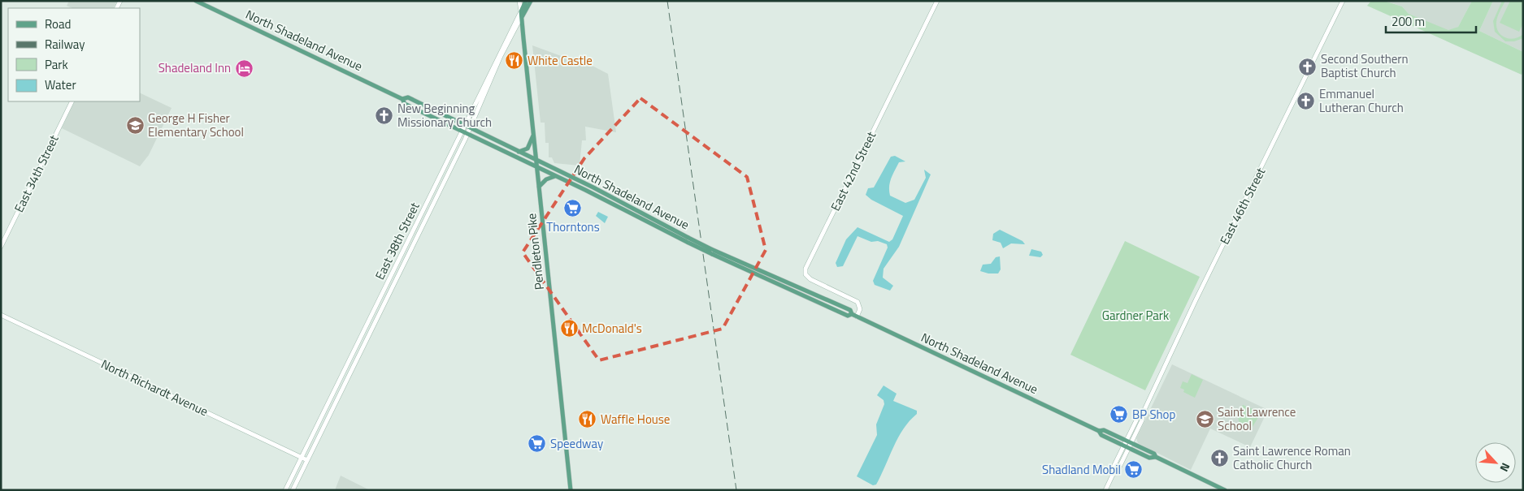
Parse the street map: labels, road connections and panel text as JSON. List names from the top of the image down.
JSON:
{
  "streets": {
    "main road": [
      "North Shadeland Avenue",
      "East 42nd Street",
      "East 34th Street",
      "East 46th Street",
      "East 38th Street",
      "Pendleton Pike",
      "North Richardt Avenue"
    ]
  },
  "crossings": [
    ["North Shadeland Avenue", "East 42nd Street"],
    ["North Shadeland Avenue", "East 46th Street"],
    ["North Shadeland Avenue", "East 38th Street"],
    ["North Shadeland Avenue", "Pendleton Pike"],
    ["East 38th Street", "Pendleton Pike"],
    ["East 38th Street", "North Richardt Avenue"]
  ],
  "parks": ["Gardner Park"],
  "places": {
    "restaurant": ["White Castle", "McDonald's", "Waffle House"],
    "church": [
      "Second Southern Baptist Church",
      "Emmanuel Lutheran Church",
      "New Beginning Missionary Church",
      "Saint Lawrence Roman Catholic Church"
    ],
    "hotel": ["Shadeland Inn"],
    "school or university": ["George H Fisher Elementary School", "Saint Lawrence School"],
    "supermarket": [
      "Thorntons",
      "BP Shop",
      "Speedway",
      "Shadland Mobil"
    ]
  },
  "legend": [
    "Road",
    "Railway",
    "Park",
    "Water"
  ],
  "scale_bar": "200 m",
  "north": "bottom right"
}
